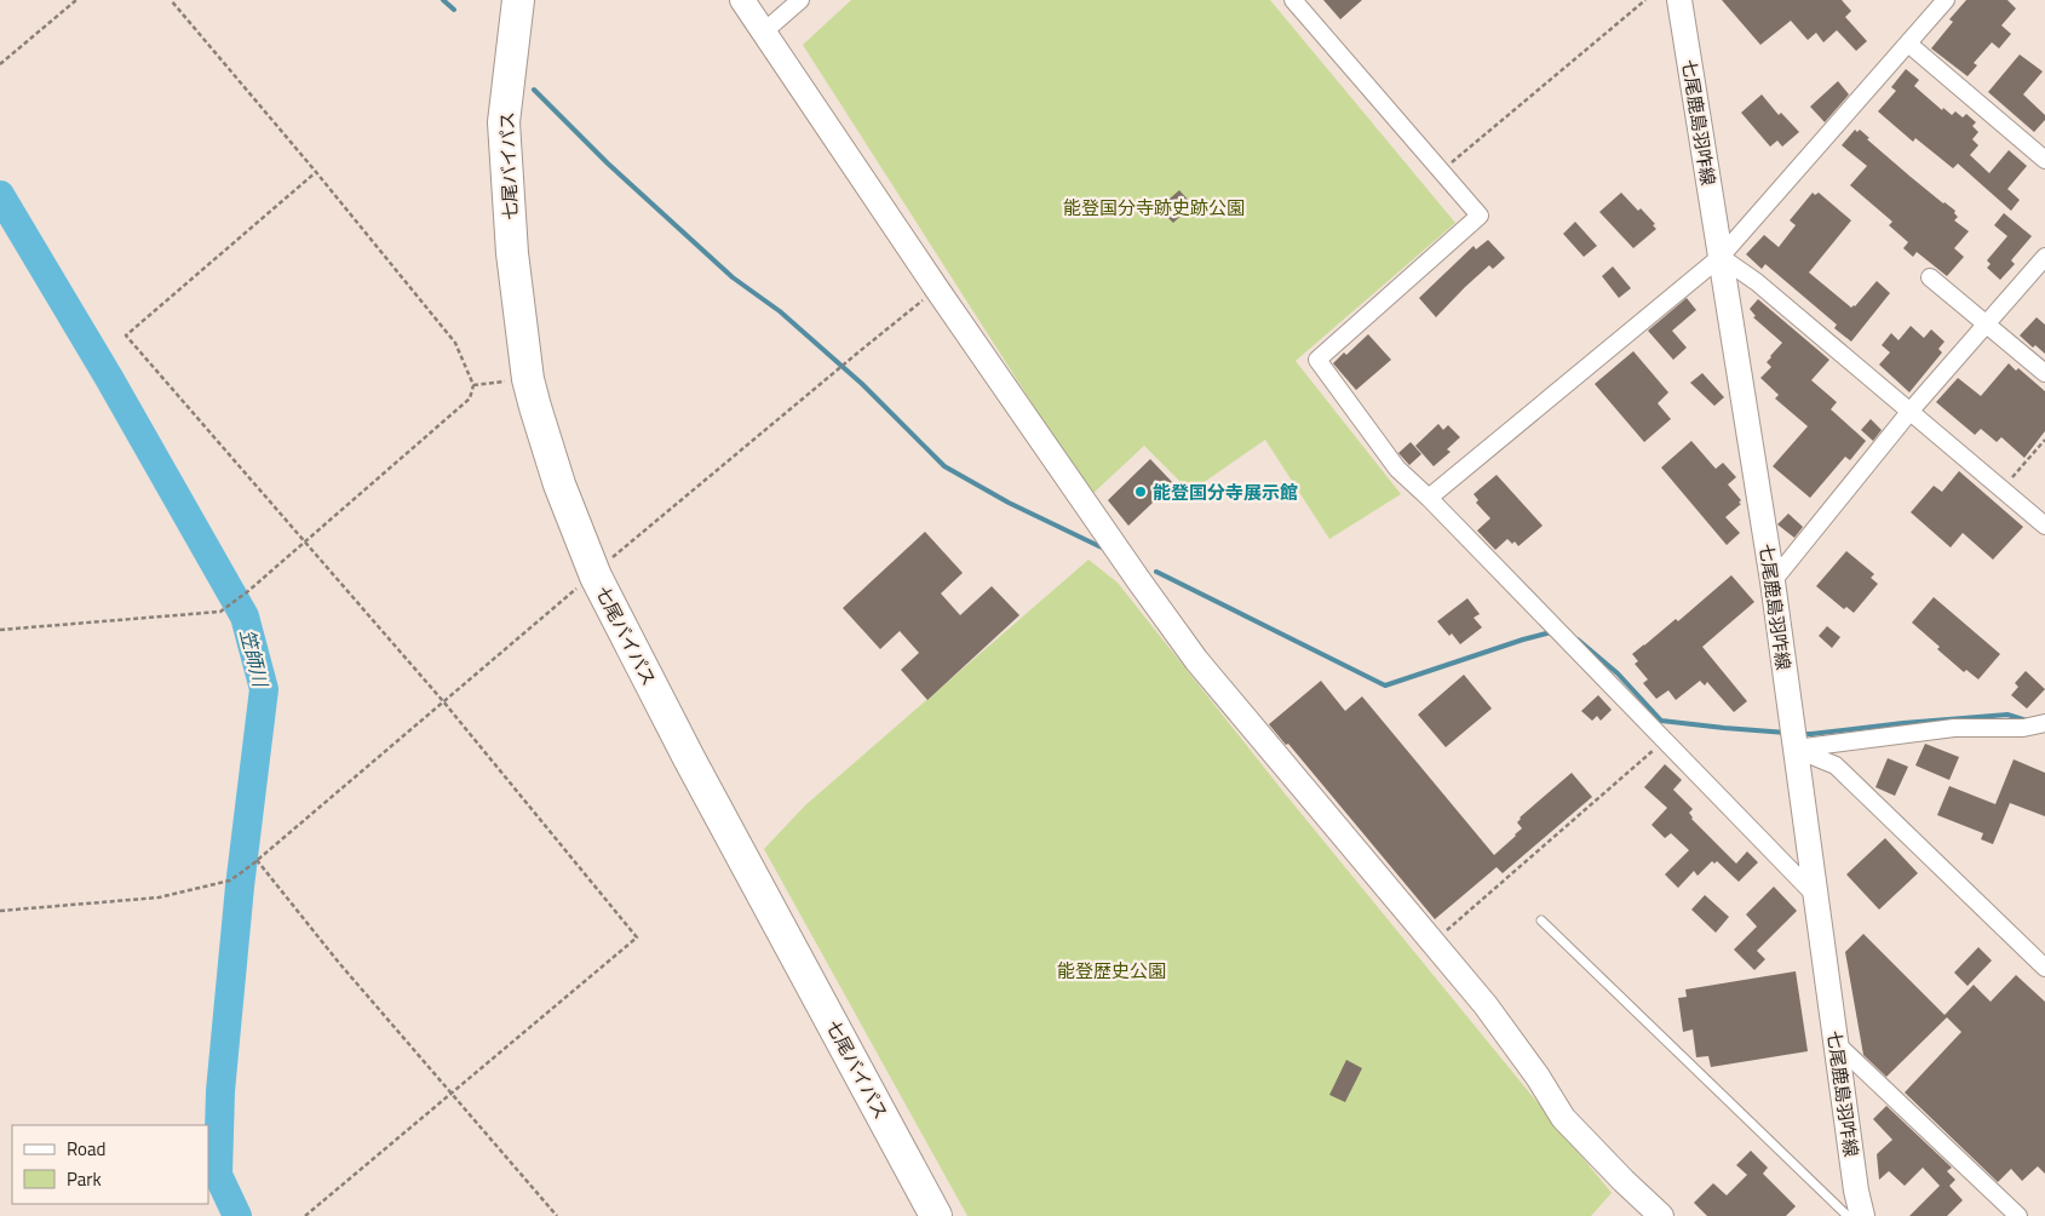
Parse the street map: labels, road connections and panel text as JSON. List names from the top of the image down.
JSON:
{
  "streets": {
    "highway": ["七尾バイパス"],
    "street": ["七尾鹿島羽咋線"]
  },
  "water": ["笠師川"],
  "parks": ["能登国分寺跡史跡公園", "能登歴史公園"],
  "places": ["能登国分寺展示館"],
  "legend": ["Road", "Park"]
}
